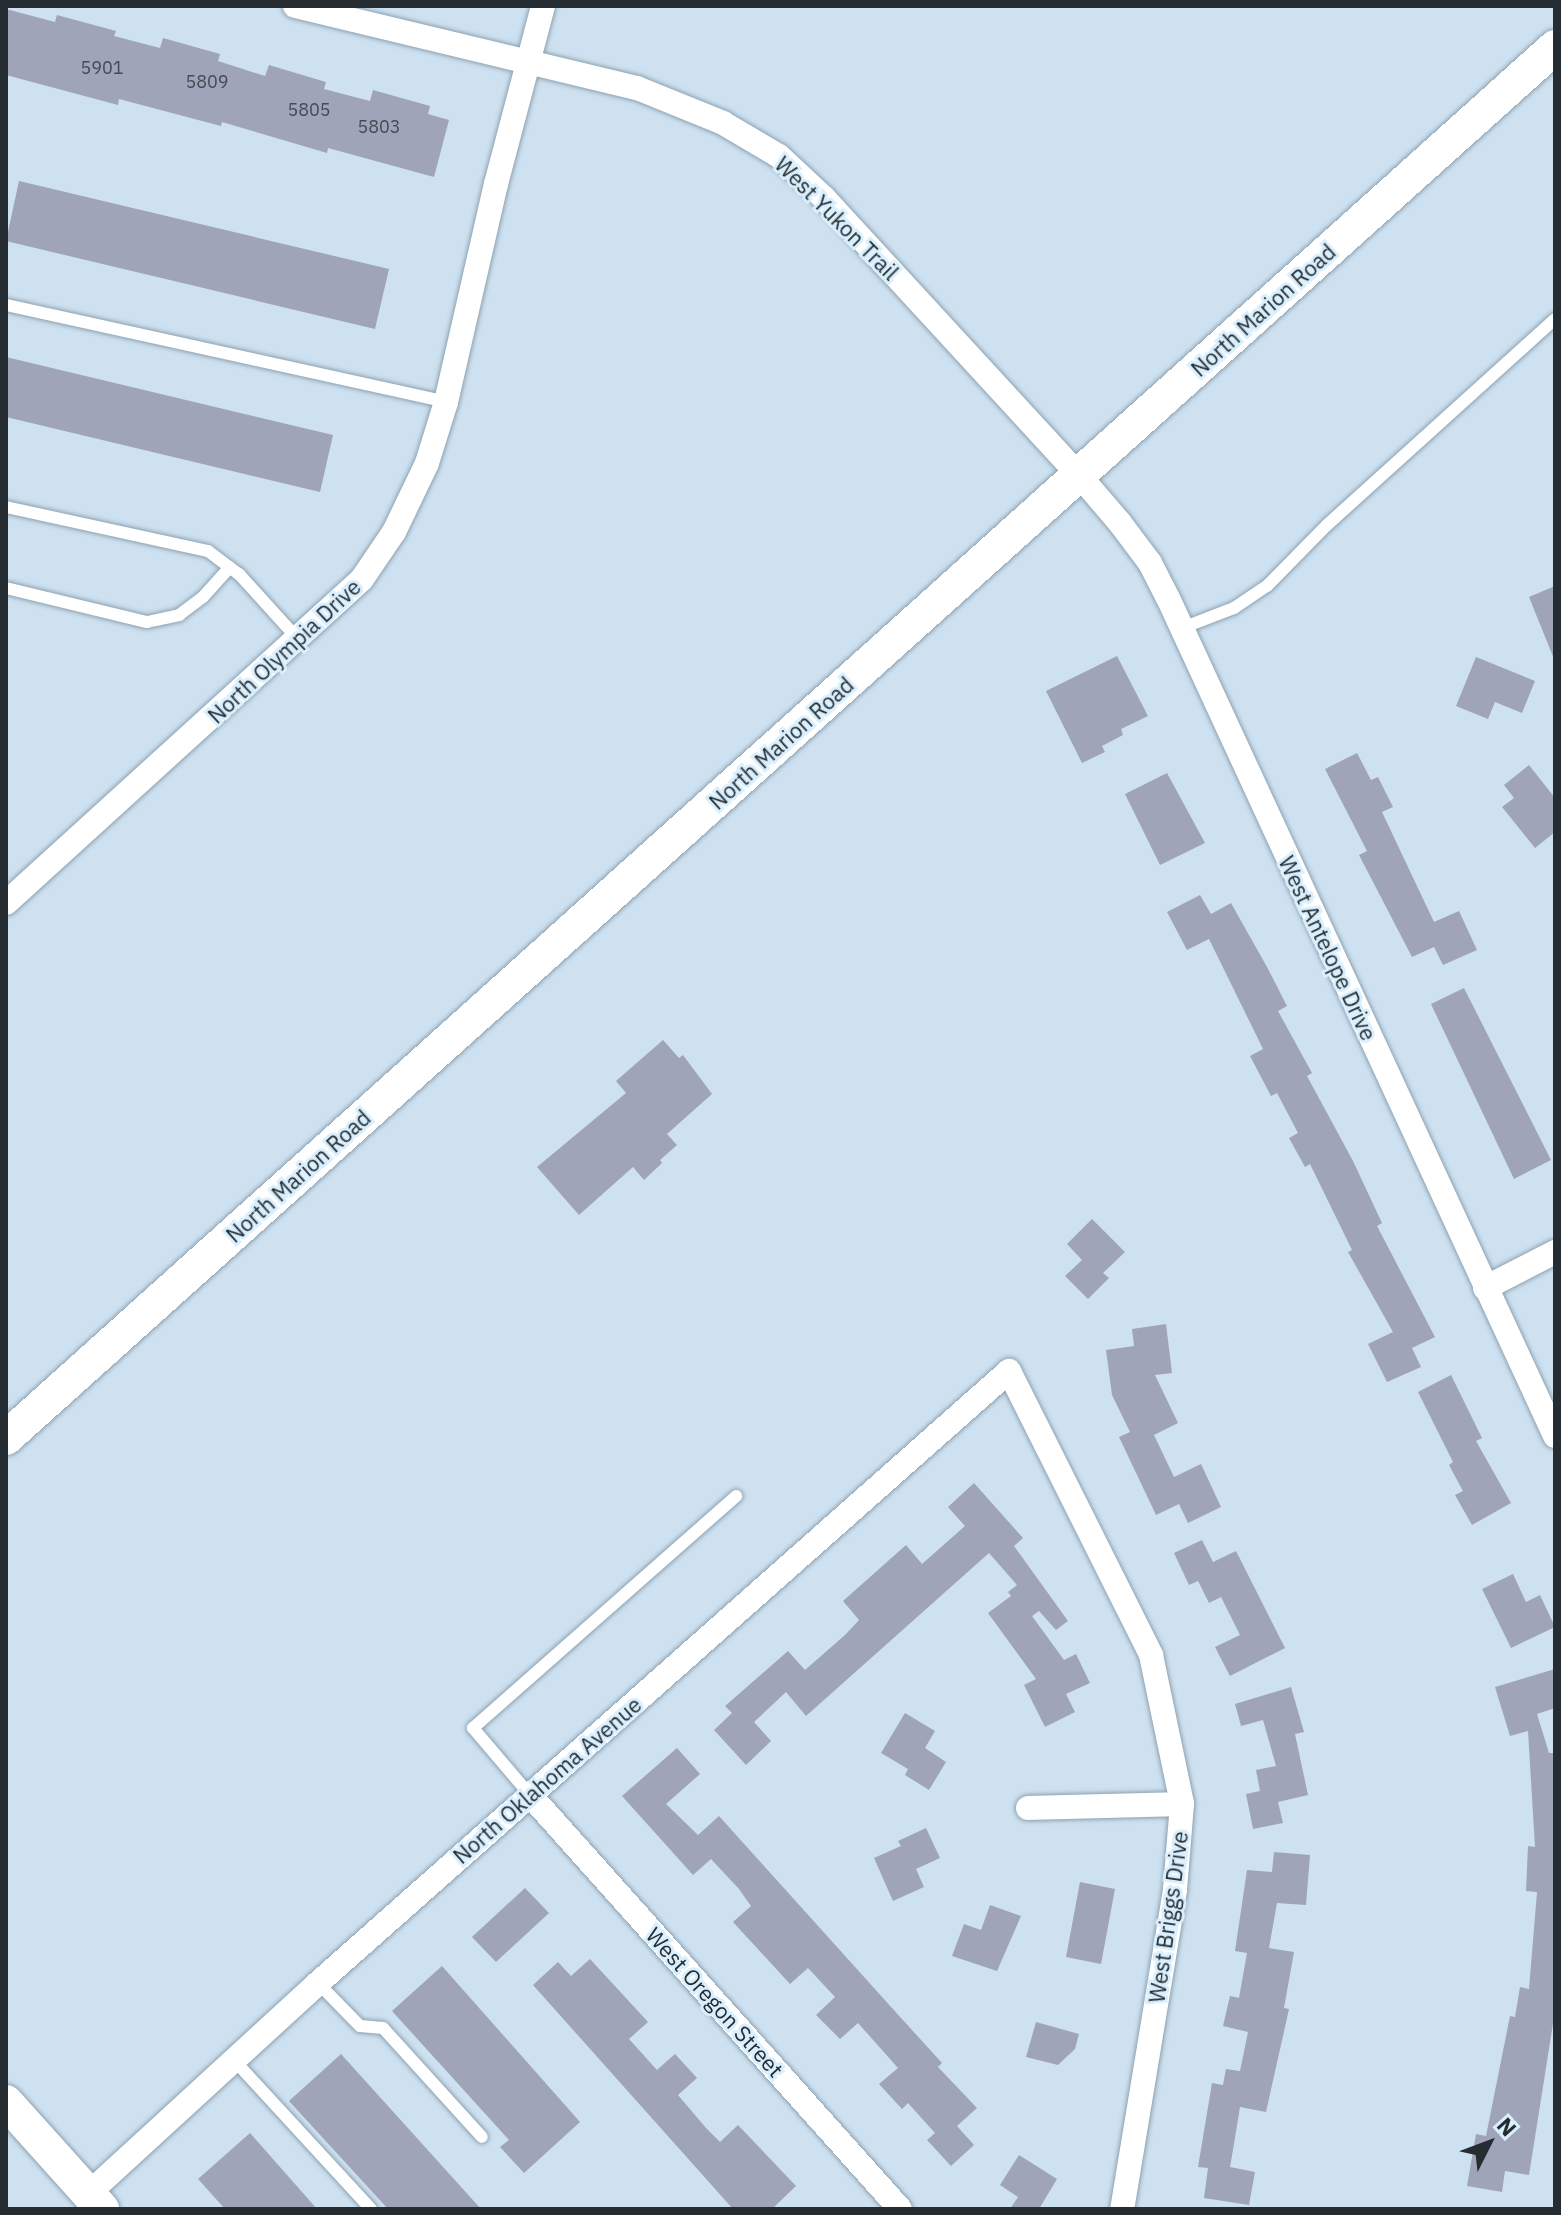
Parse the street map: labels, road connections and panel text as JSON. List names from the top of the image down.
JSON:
{
  "streets": {
    "main road": ["North Marion Road"],
    "street": [
      "West Yukon Trail",
      "North Olympia Drive",
      "West Antelope Drive",
      "North Oklahoma Avenue",
      "West Briggs Drive",
      "West Oregon Street"
    ]
  },
  "crossings": [
    ["West Yukon Trail", "North Marion Road"],
    ["West Yukon Trail", "North Olympia Drive"],
    ["West Yukon Trail", "West Antelope Drive"],
    ["North Marion Road", "West Antelope Drive"],
    ["North Oklahoma Avenue", "West Briggs Drive"],
    ["North Oklahoma Avenue", "West Oregon Street"]
  ],
  "house_numbers": [
    "5901",
    "5809",
    "5805",
    "5803"
  ],
  "north": "top right"
}
